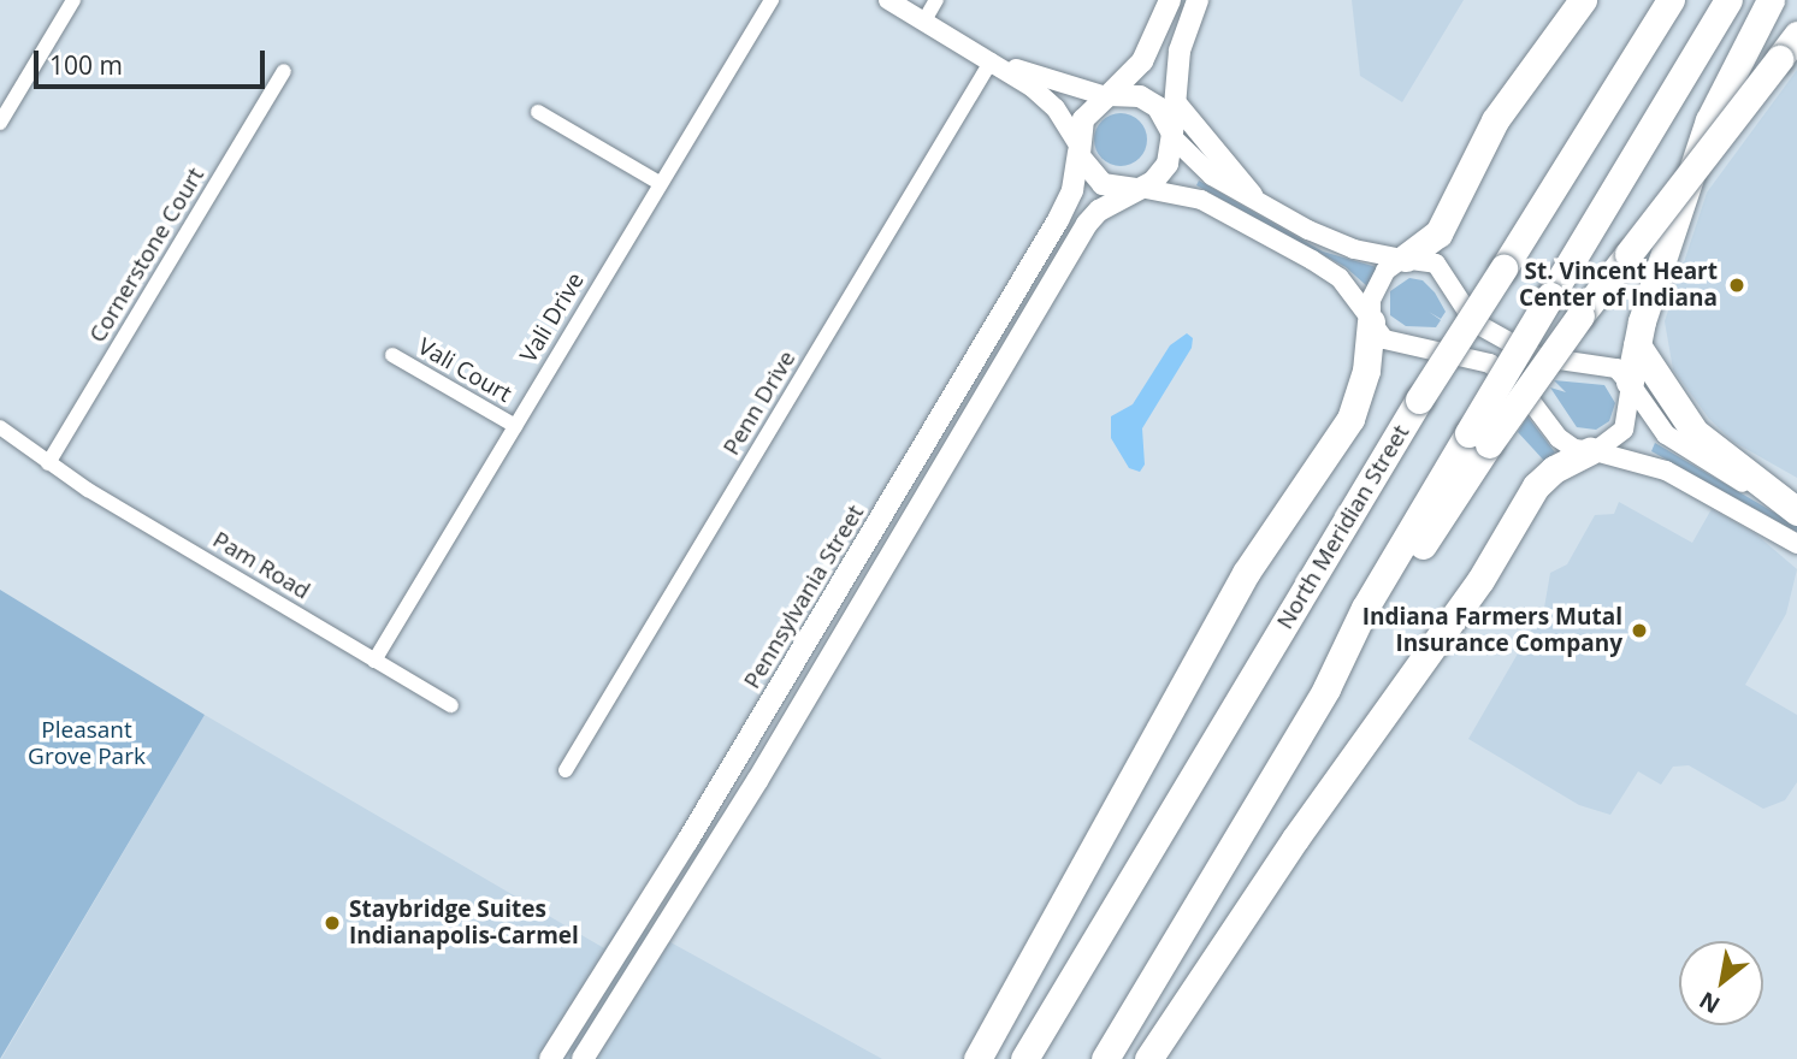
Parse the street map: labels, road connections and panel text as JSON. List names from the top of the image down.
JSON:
{
  "streets": {
    "highway": ["North Meridian Street"],
    "main road": ["Pennsylvania Street"],
    "street": [
      "Cornerstone Court",
      "Vali Drive",
      "Vali Court",
      "Penn Drive",
      "Pam Road"
    ]
  },
  "crossings": [
    ["Cornerstone Court", "Pam Road"],
    ["Vali Drive", "Vali Court"],
    ["Vali Drive", "Pam Road"]
  ],
  "parks": ["Pleasant Grove Park"],
  "places": ["St. Vincent Heart Center of Indiana", "Indiana Farmers Mutal Insurance Company", "Staybridge Suites Indianapolis-Carmel"],
  "scale_bar": "100 m",
  "north": "bottom left"
}
